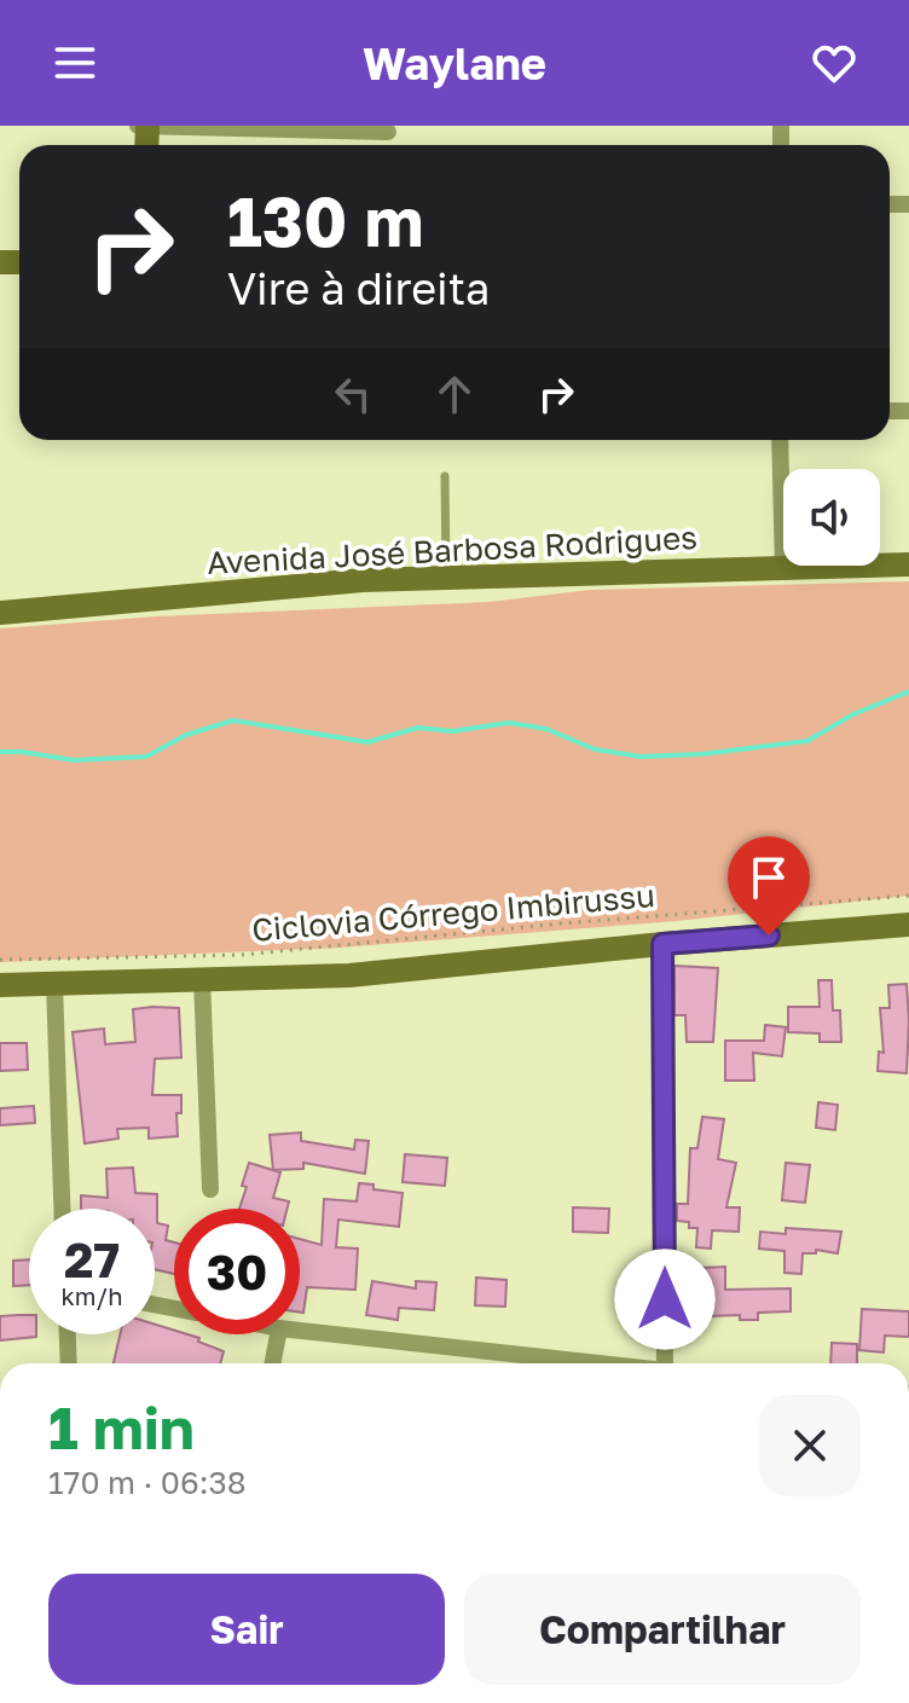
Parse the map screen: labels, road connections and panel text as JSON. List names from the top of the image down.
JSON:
{
  "streets": {
    "main road": ["Avenida José Barbosa Rodrigues"],
    "path": ["Ciclovia Córrego Imbirussu"]
  },
  "page": {
    "header": "Waylane",
    "turn": ["130 m", "Vire à direita"],
    "speed": "27 km/h",
    "limit": "30",
    "heading": ["1 min", "170 m · 06:38"],
    "buttons": ["Sair", "Compartilhar"]
  }
}
